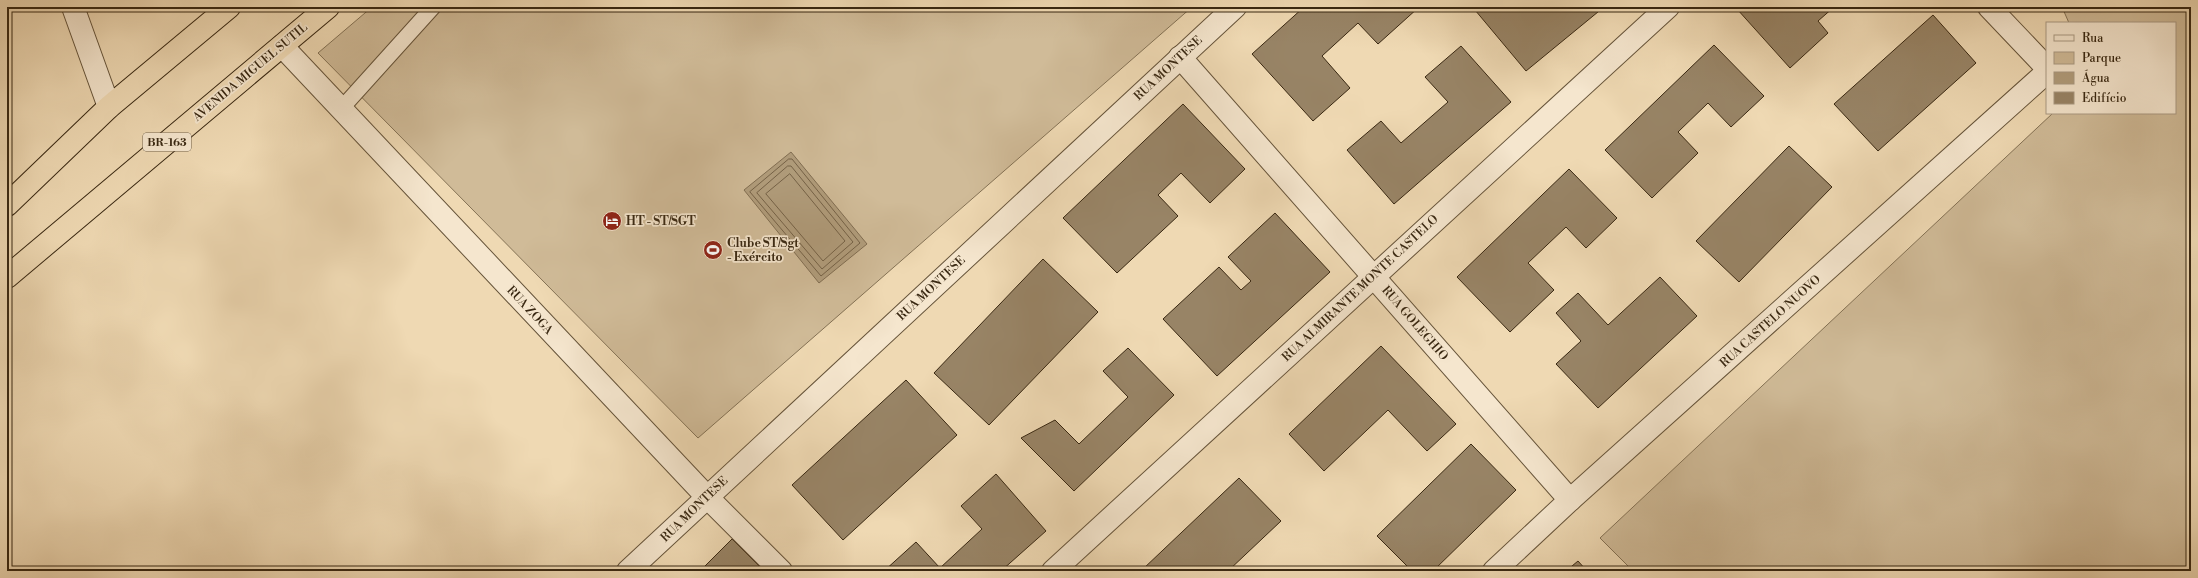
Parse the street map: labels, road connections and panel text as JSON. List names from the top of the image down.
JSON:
{
  "streets": {
    "highway": ["AVENIDA MIGUEL SUTIL", "BR-163"],
    "street": [
      "RUA MONTESE",
      "RUA ALMIRANTE MONTE CASTELO",
      "RUA ZOGA",
      "RUA CASTELO NUOVO",
      "RUA GOLEGHIO"
    ]
  },
  "crossings": [
    ["RUA MONTESE", "RUA ZOGA"],
    ["RUA MONTESE", "RUA GOLEGHIO"],
    ["AVENIDA MIGUEL SUTIL", "RUA ZOGA"],
    ["RUA ALMIRANTE MONTE CASTELO", "RUA GOLEGHIO"],
    ["RUA CASTELO NUOVO", "RUA GOLEGHIO"]
  ],
  "places": {
    "hotel": ["HT - ST/SGT"],
    "sports": ["Clube ST/Sgt - Exército"]
  },
  "legend": [
    "Rua",
    "Parque",
    "Água",
    "Edifício"
  ]
}
